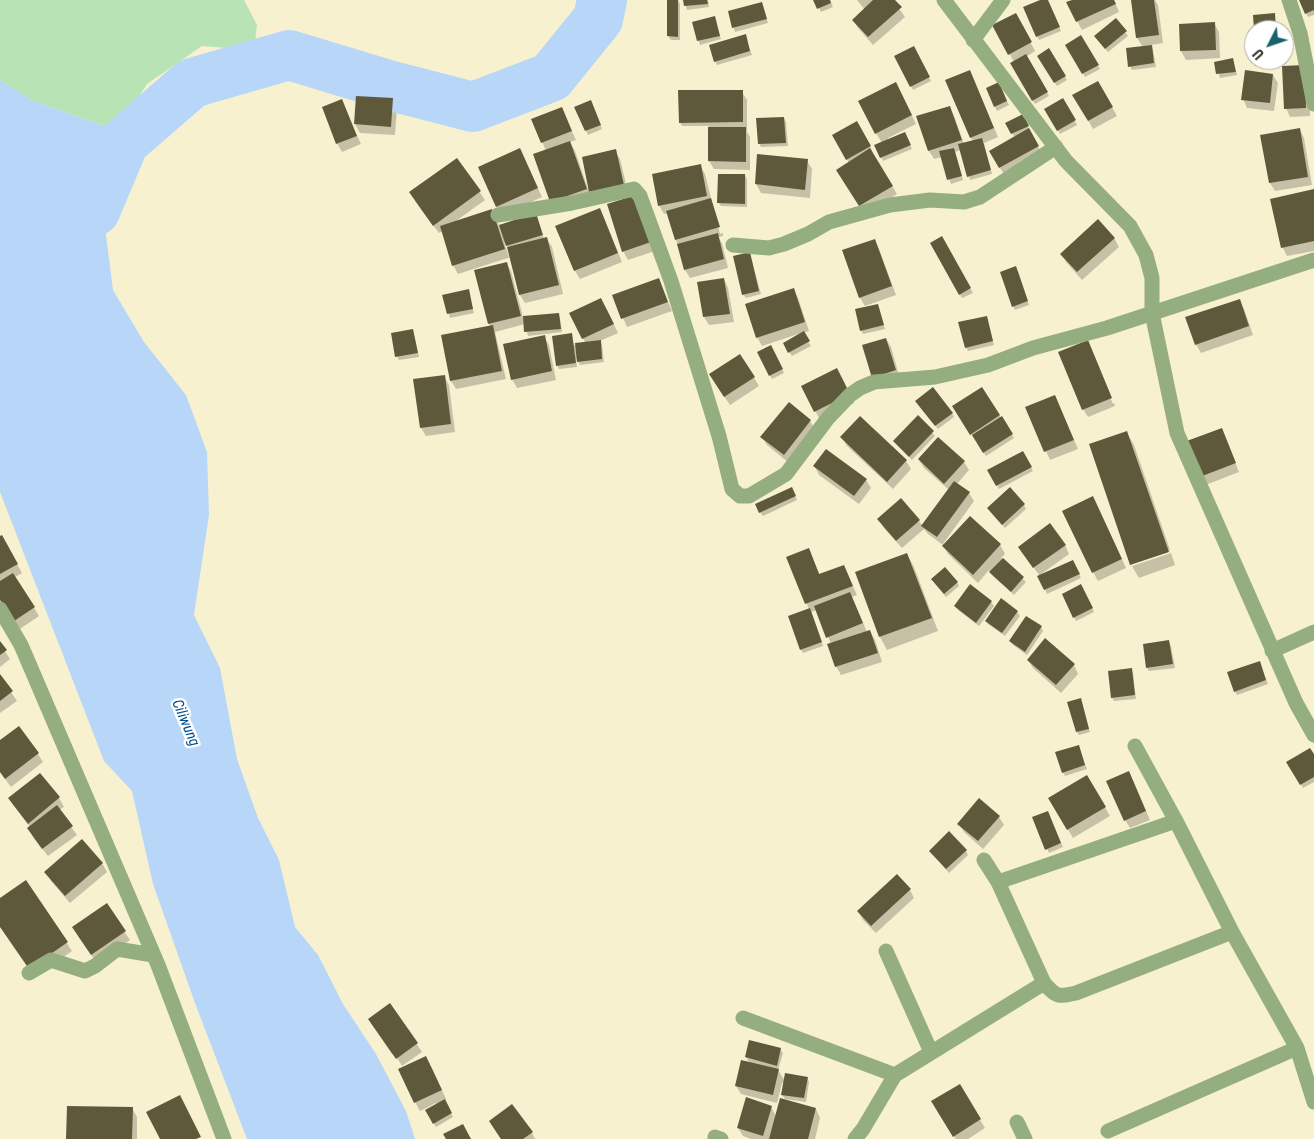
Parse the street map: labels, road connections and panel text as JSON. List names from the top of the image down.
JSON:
{
  "water": ["Ciliwung"],
  "north": "bottom left"
}
